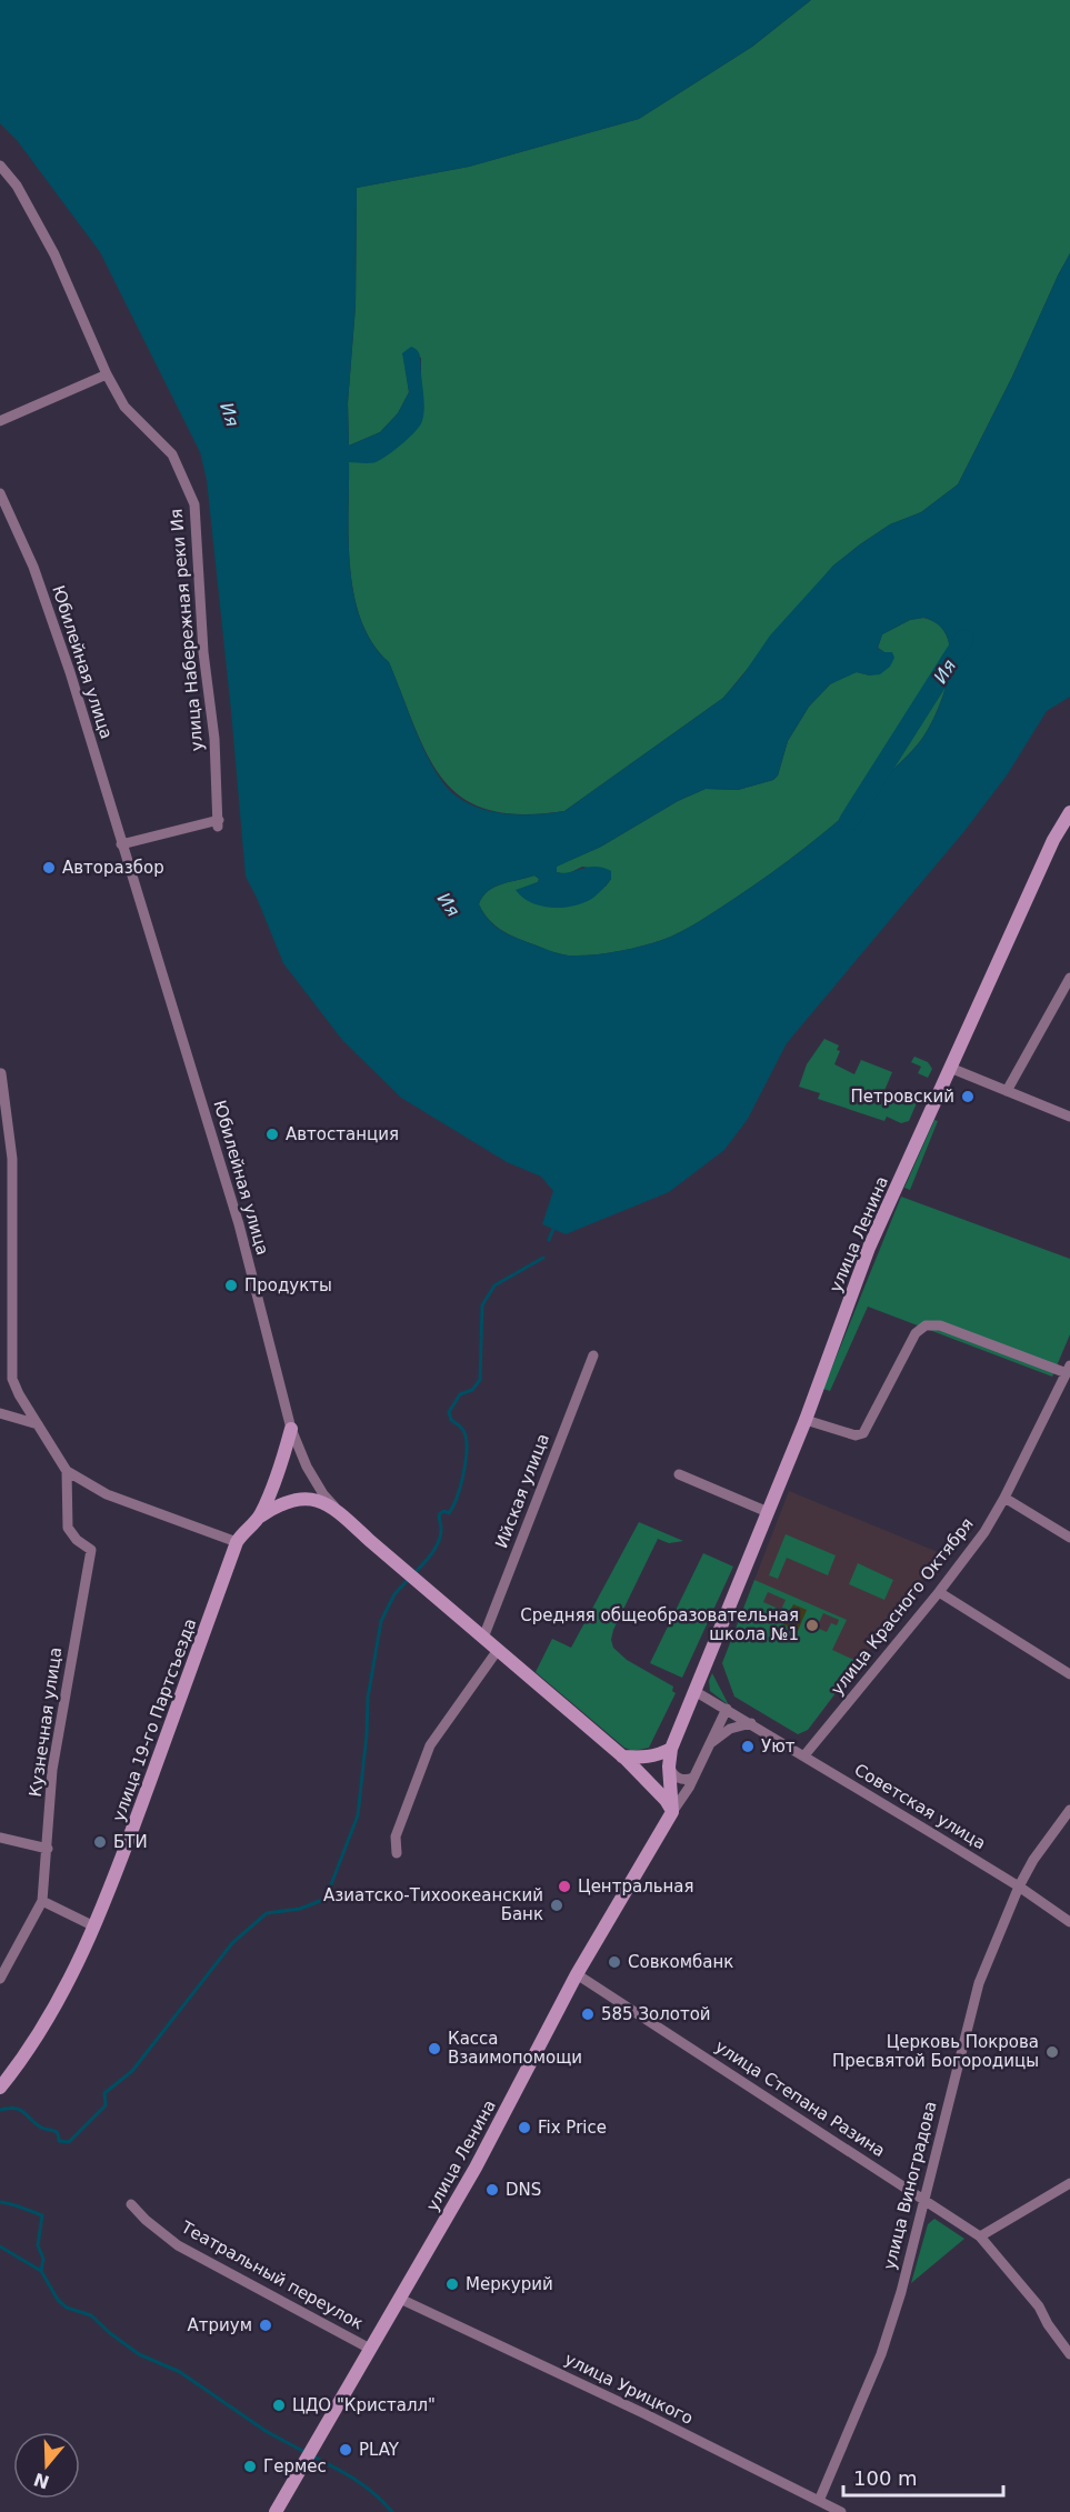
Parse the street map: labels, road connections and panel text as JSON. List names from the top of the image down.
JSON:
{
  "streets": {
    "main road": ["Юбилейная улица", "улица Ленина", "улица 19-го Партсъезда"],
    "street": [
      "улица Набережная реки Ия",
      "Ийская улица",
      "улица Красного Октября",
      "Кузнечная улица",
      "Советская улица",
      "улица Степана Разина",
      "улица Виноградова",
      "Театральный переулок",
      "улица Урицкого"
    ]
  },
  "crossings": [
    ["улица Набережная реки Ия", "Юбилейная улица"],
    ["Юбилейная улица", "улица Ленина"],
    ["Юбилейная улица", "Ийская улица"],
    ["Юбилейная улица", "улица 19-го Партсъезда"],
    ["улица Ленина", "Советская улица"],
    ["улица Ленина", "улица Степана Разина"],
    ["улица Ленина", "Театральный переулок"],
    ["улица Ленина", "улица Урицкого"],
    ["улица Красного Октября", "Советская улица"],
    ["Советская улица", "улица Виноградова"],
    ["улица Степана Разина", "улица Виноградова"],
    ["улица Виноградова", "улица Урицкого"]
  ],
  "water": ["Ия"],
  "places": [
    "Авторазбор",
    "Петровский",
    "Автостанция",
    "Продукты",
    "Средняя общеобразовательная школа №1",
    "Уют",
    "БТИ",
    "Центральная",
    "Азиатско-Тихоокеанский Банк",
    "Совкомбанк",
    "585 Золотой",
    "Касса Взаимопомощи",
    "Церковь Покрова Пресвятой Богородицы",
    "Fix Price",
    "DNS",
    "Меркурий",
    "Атриум",
    "ЦДО \"Кристалл\"",
    "PLAY",
    "Гермес"
  ],
  "scale_bar": "100 m",
  "north": "bottom"
}
